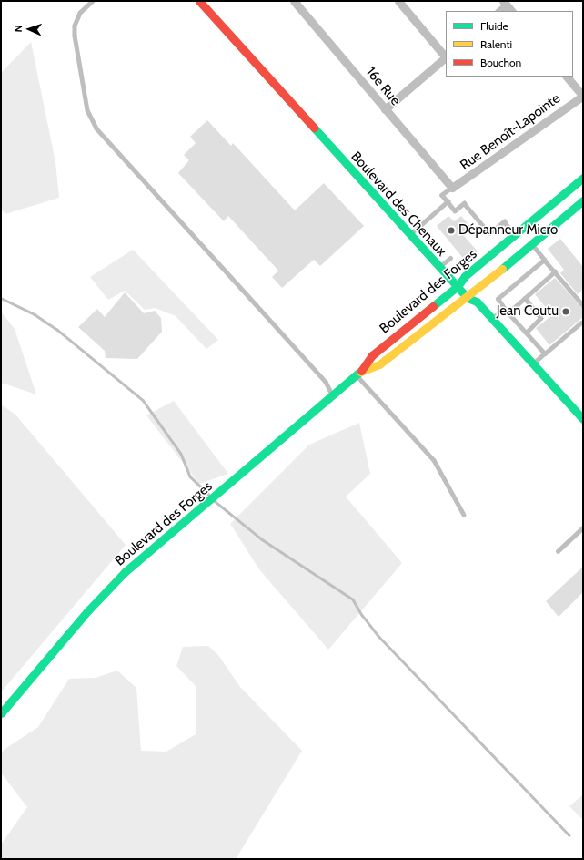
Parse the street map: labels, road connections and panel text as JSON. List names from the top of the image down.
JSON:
{
  "streets": {
    "street": [
      "16e Rue",
      "Rue Benoît-Lapointe",
      "Boulevard des Chenaux",
      "Boulevard des Forges"
    ]
  },
  "crossings": [
    ["16e Rue", "Rue Benoît-Lapointe"],
    ["Boulevard des Chenaux", "Boulevard des Forges"]
  ],
  "places": ["Dépanneur Micro", "Jean Coutu"],
  "legend": ["Fluide", "Ralenti", "Bouchon"],
  "north": "left"
}
